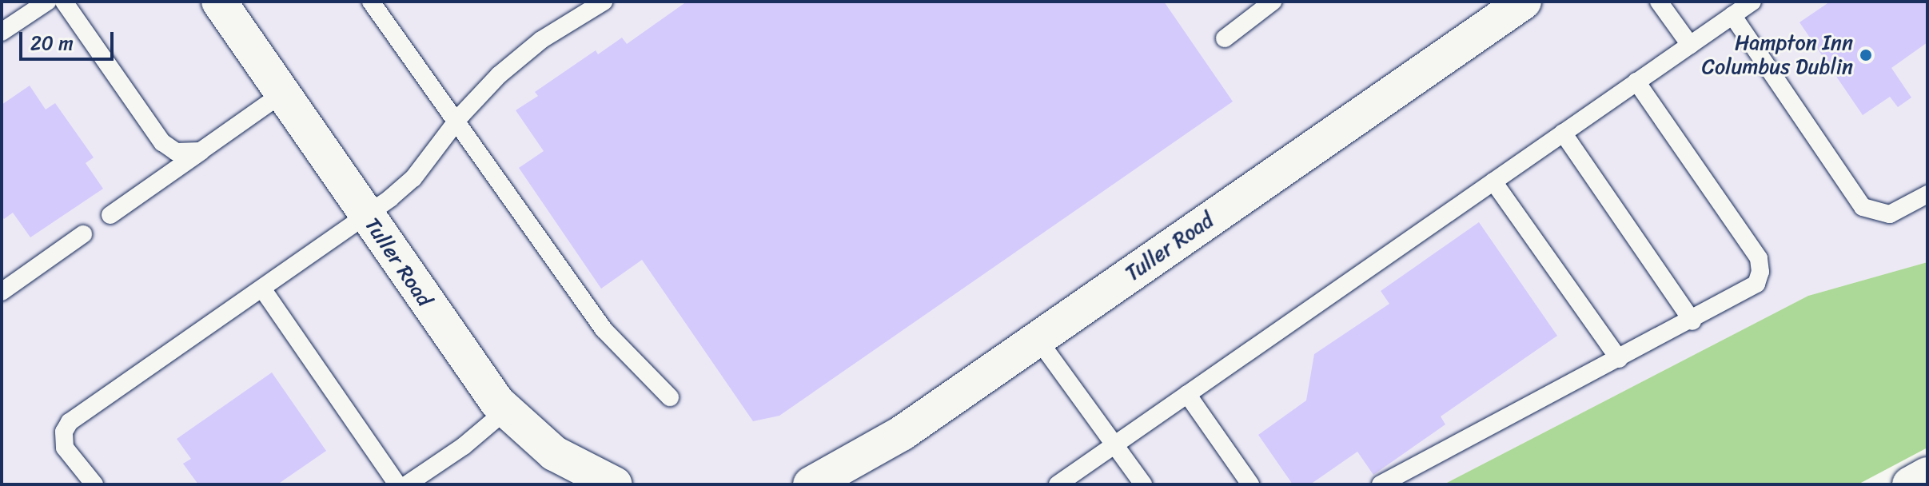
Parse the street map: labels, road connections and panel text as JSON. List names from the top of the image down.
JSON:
{
  "streets": {
    "main road": ["Tuller Road"]
  },
  "places": ["Hampton Inn Columbus Dublin"],
  "scale_bar": "20 m"
}
